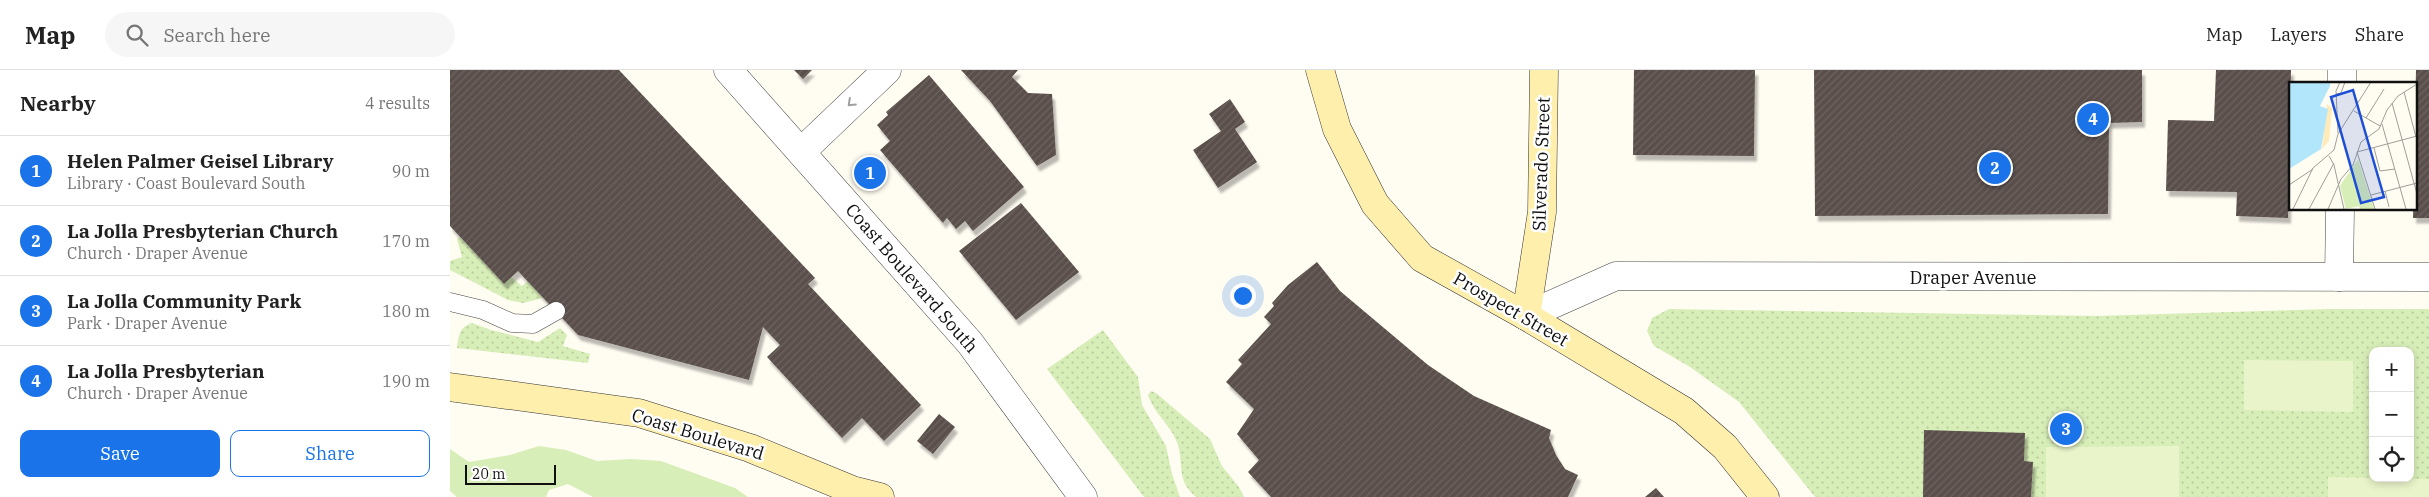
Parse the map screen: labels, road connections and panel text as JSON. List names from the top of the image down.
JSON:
{
  "streets": {
    "street": [
      "Silverado Street",
      "Draper Avenue",
      "Coast Boulevard South",
      "Prospect Street",
      "Coast Boulevard"
    ]
  },
  "crossings": [
    ["Silverado Street", "Draper Avenue"],
    ["Silverado Street", "Prospect Street"],
    ["Draper Avenue", "Prospect Street"]
  ],
  "scale_bar": "20 m",
  "page": {
    "header": "Map",
    "search": "Search here",
    "nav": ["Map", "Layers", "Share"],
    "heading": ["Nearby", "4 results"],
    "pins": [
      "4",
      "2",
      "1",
      "3"
    ],
    "list": [
      {
        "mark": "1",
        "name": "Helen Palmer Geisel Library",
        "note": "Library · Coast Boulevard South",
        "value": "90 m"
      },
      {
        "mark": "2",
        "name": "La Jolla Presbyterian Church",
        "note": "Church · Draper Avenue",
        "value": "170 m"
      },
      {
        "mark": "3",
        "name": "La Jolla Community Park",
        "note": "Park · Draper Avenue",
        "value": "180 m"
      },
      {
        "mark": "4",
        "name": "La Jolla Presbyterian",
        "note": "Church · Draper Avenue",
        "value": "190 m"
      }
    ],
    "map_buttons": ["+", "−"],
    "buttons": ["Save", "Share"],
    "scale": "20 m"
  }
}
